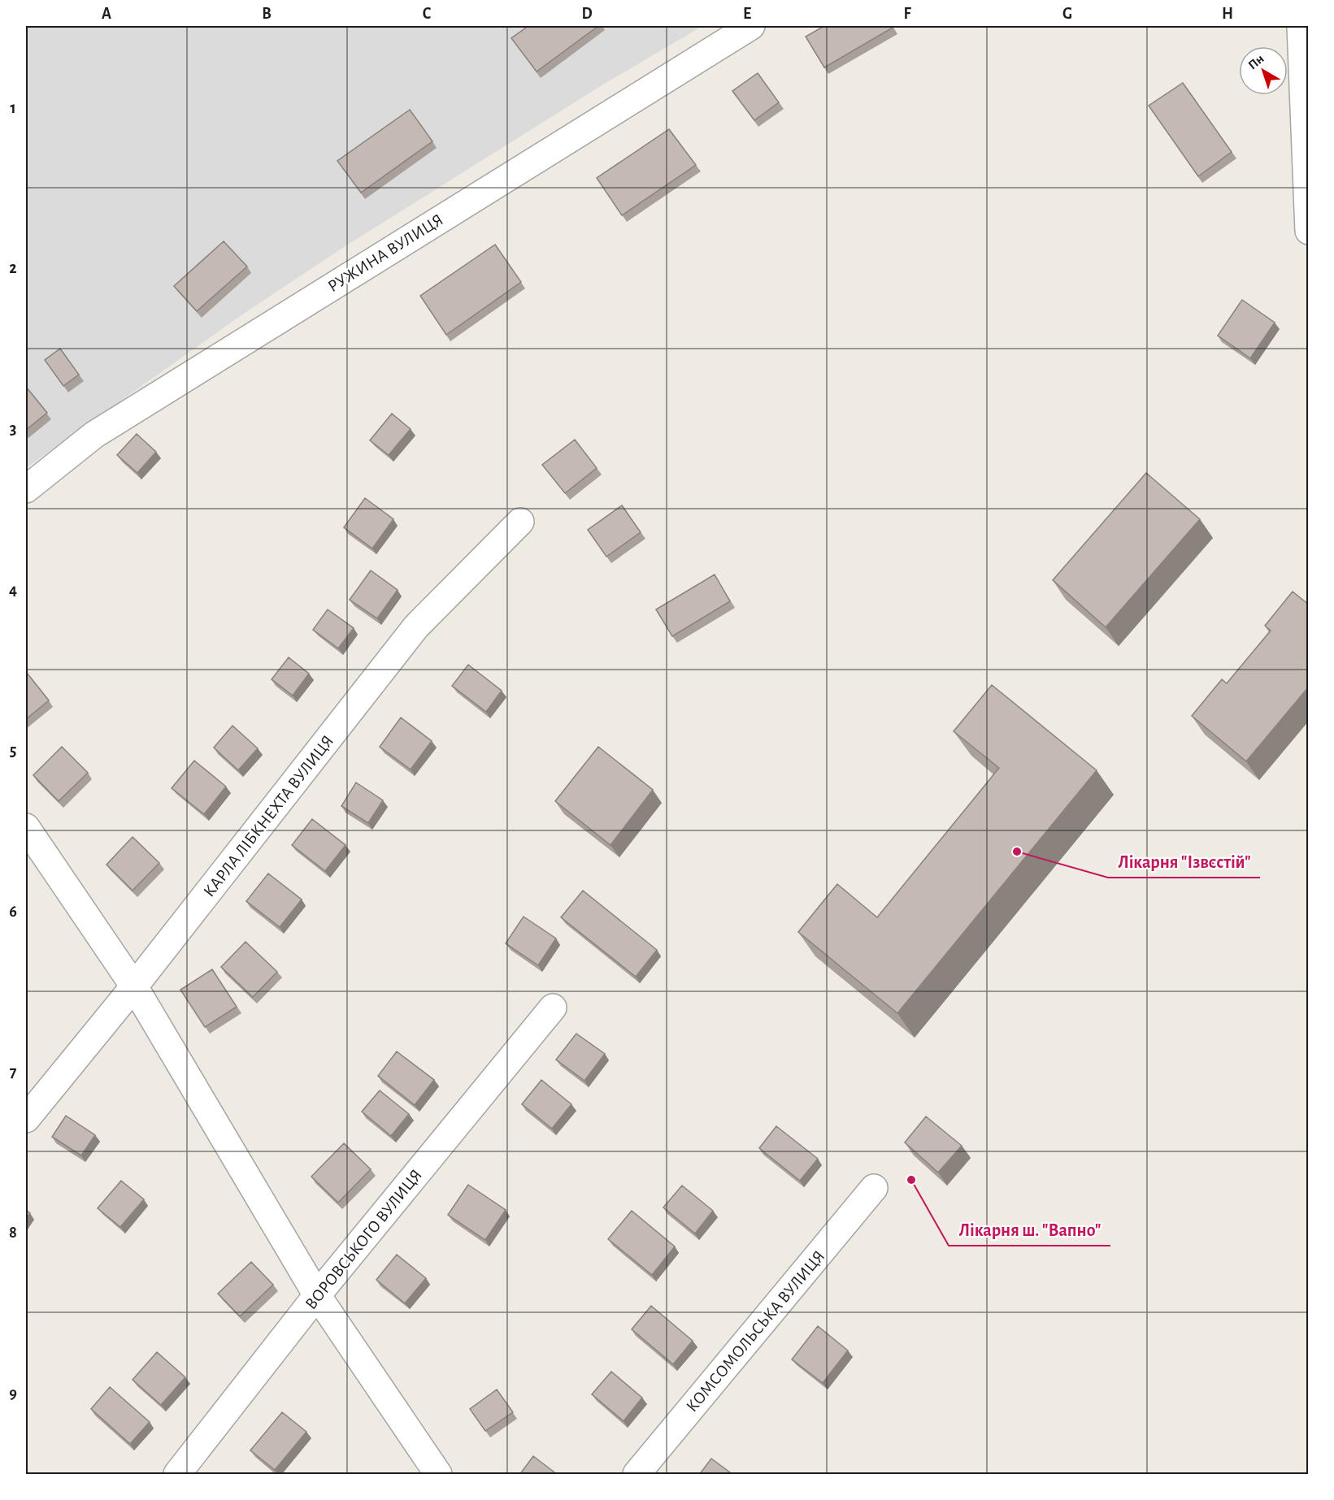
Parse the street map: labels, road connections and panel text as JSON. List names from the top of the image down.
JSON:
{
  "streets": {
    "street": [
      "РУЖИНА ВУЛИЦЯ",
      "КАРЛА ЛІБКНЕХТА ВУЛИЦЯ",
      "ВОРОВСЬКОГО ВУЛИЦЯ",
      "КОМСОМОЛЬСЬКА ВУЛИЦЯ"
    ]
  },
  "places": ["Лікарня \"Ізвєстій\"", "Лікарня ш. \"Вапно\""],
  "north": "top left",
  "grid": {
    "columns": [
      "A",
      "B",
      "C",
      "D",
      "E",
      "F",
      "G",
      "H"
    ],
    "rows": [
      "1",
      "2",
      "3",
      "4",
      "5",
      "6",
      "7",
      "8",
      "9"
    ]
  }
}
